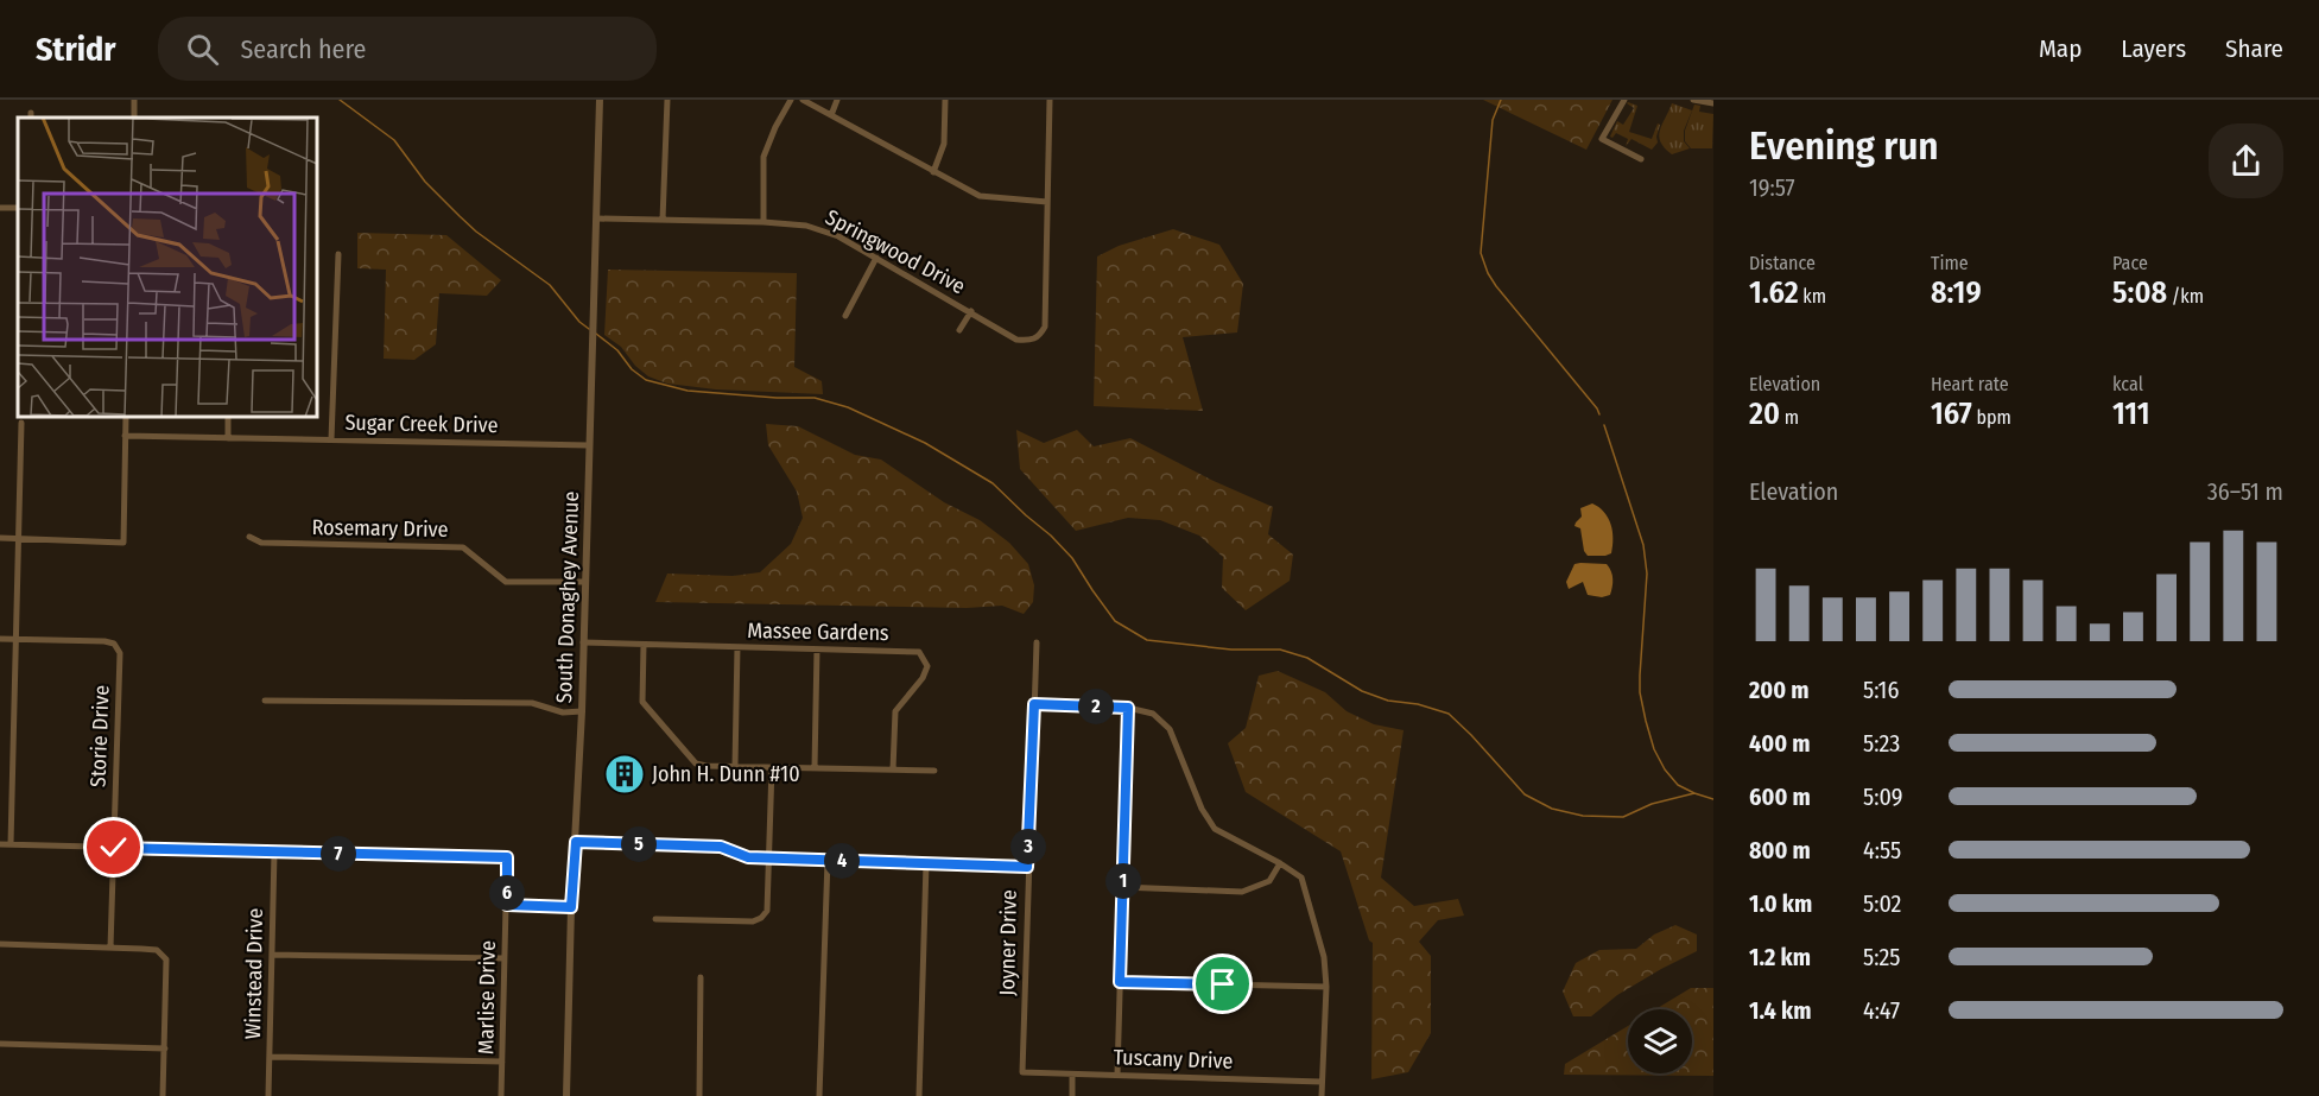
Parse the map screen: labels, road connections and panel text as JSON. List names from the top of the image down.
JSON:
{
  "streets": {
    "street": [
      "Springwood Drive",
      "Sugar Creek Drive",
      "Rosemary Drive",
      "South Donaghey Avenue",
      "Massee Gardens",
      "Storie Drive",
      "Joyner Drive",
      "Winstead Drive",
      "Marlise Drive",
      "Tuscany Drive"
    ]
  },
  "crossings": [
    ["Springwood Drive", "South Donaghey Avenue"],
    ["Sugar Creek Drive", "South Donaghey Avenue"],
    ["Rosemary Drive", "South Donaghey Avenue"],
    ["South Donaghey Avenue", "Massee Gardens"],
    ["Joyner Drive", "Tuscany Drive"],
    ["Winstead Drive", "Marlise Drive"]
  ],
  "places": {
    "building": ["John H. Dunn #10"]
  },
  "page": {
    "header": "Stridr",
    "search": "Search here",
    "nav": ["Map", "Layers", "Share"],
    "heading": ["Evening run", "19:57"],
    "stats": [
      ["Distance", "1.62 km"],
      ["Time", "8:19"],
      ["Pace", "5:08 /km"],
      ["Elevation", "20 m"],
      ["Heart rate", "167 bpm"],
      ["kcal", "111"]
    ],
    "chart": ["Elevation", "36–51 m"],
    "list": [
      {
        "name": "200 m",
        "note": "5:16"
      },
      {
        "name": "400 m",
        "note": "5:23"
      },
      {
        "name": "600 m",
        "note": "5:09"
      },
      {
        "name": "800 m",
        "note": "4:55"
      },
      {
        "name": "1.0 km",
        "note": "5:02"
      },
      {
        "name": "1.2 km",
        "note": "5:25"
      },
      {
        "name": "1.4 km",
        "note": "4:47"
      }
    ],
    "pins": [
      "2",
      "5",
      "3",
      "7",
      "4",
      "1",
      "6"
    ]
  }
}
